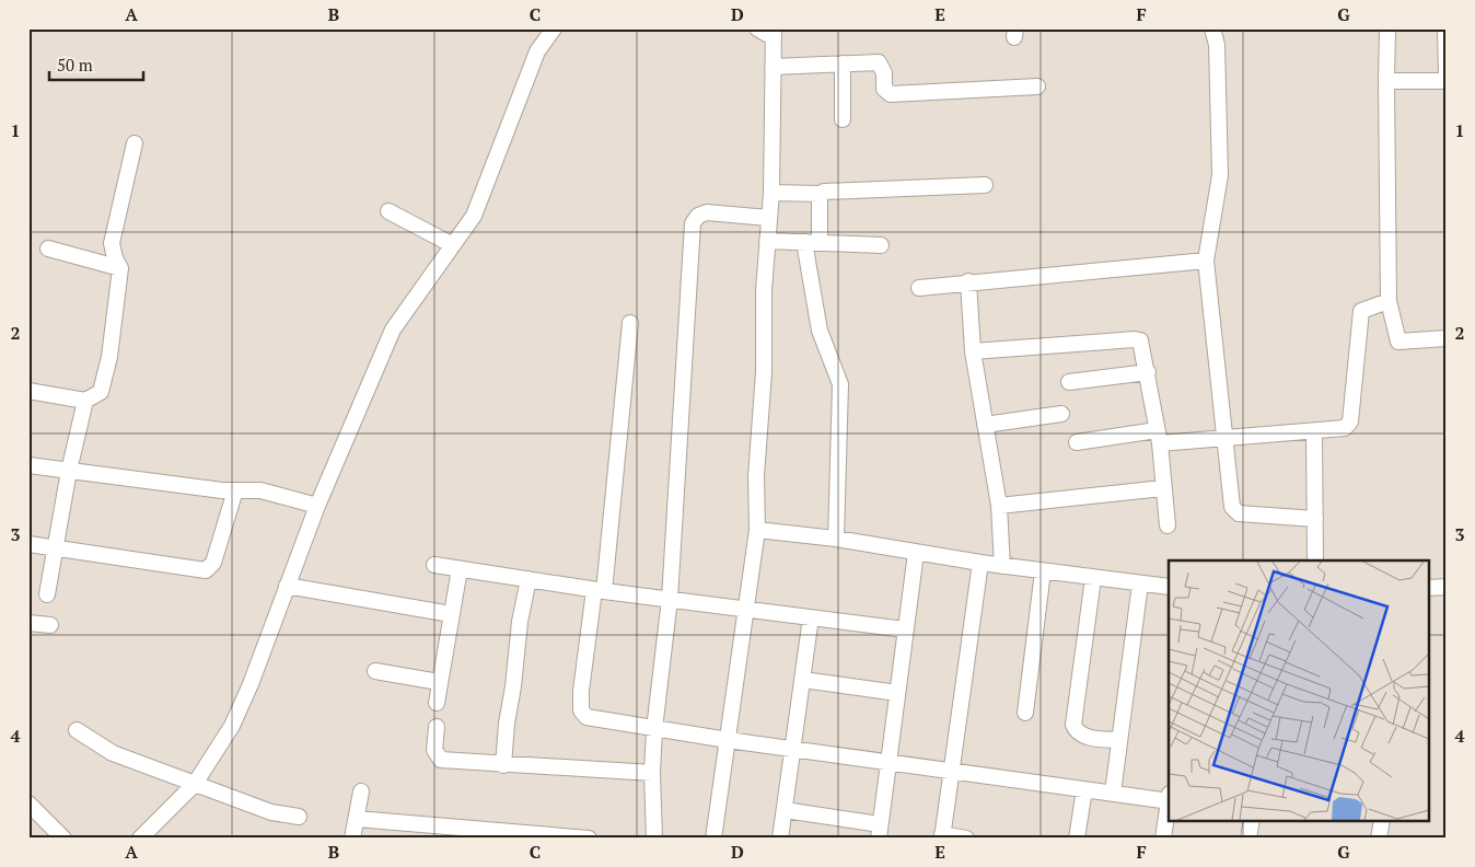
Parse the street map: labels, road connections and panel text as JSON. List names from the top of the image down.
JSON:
{
  "scale_bar": "50 m",
  "grid": {
    "columns": [
      "A",
      "B",
      "C",
      "D",
      "E",
      "F",
      "G"
    ],
    "rows": [
      "1",
      "2",
      "3",
      "4"
    ]
  }
}
